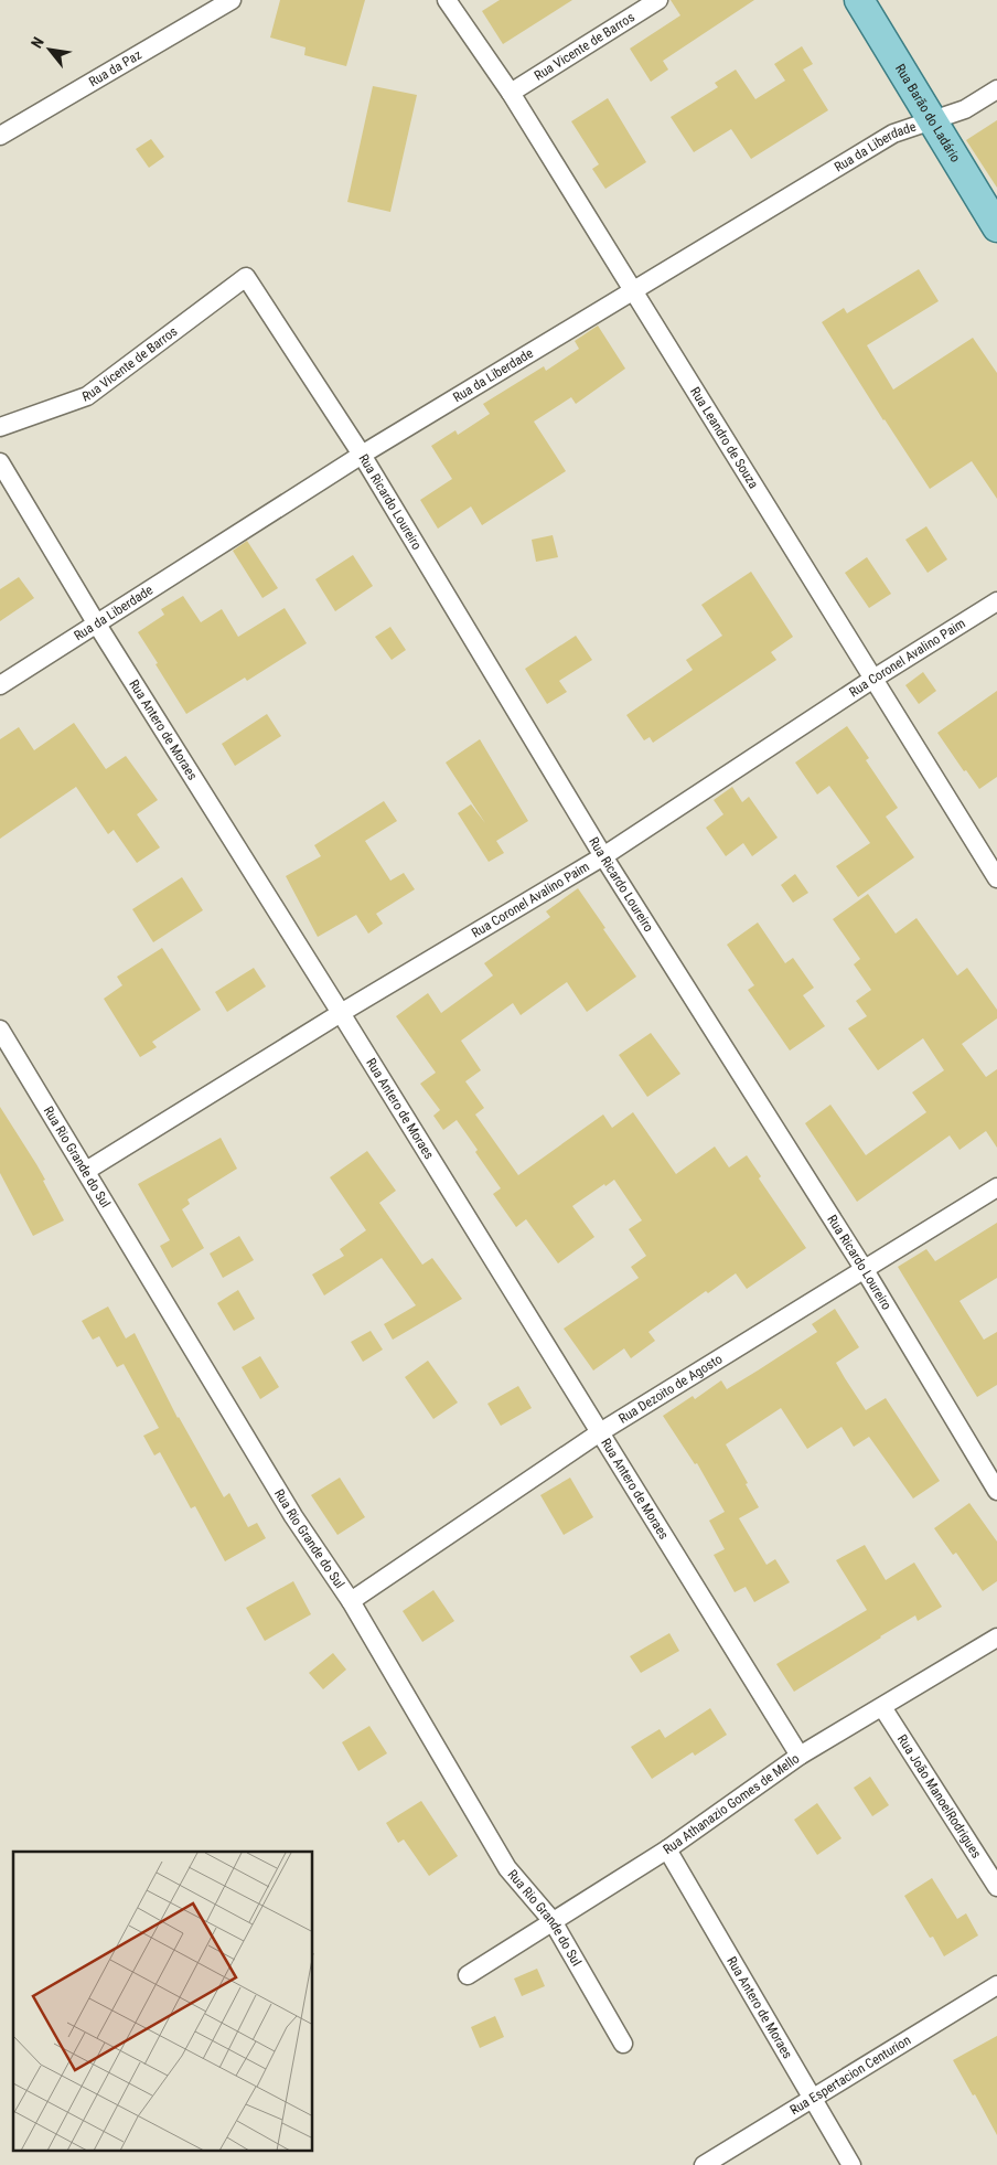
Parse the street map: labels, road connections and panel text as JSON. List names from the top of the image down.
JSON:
{
  "streets": {
    "main road": ["Rua Barão do Ladário"],
    "street": [
      "Rua Vicente de Barros",
      "Rua da Paz",
      "Rua da Liberdade",
      "Rua Leandro de Souza",
      "Rua Ricardo Loureiro",
      "Rua Coronel Avalino Paim",
      "Rua Antero de Moraes",
      "Rua Rio Grande do Sul",
      "Rua Dezoito de Agosto",
      "Rua João ManoelRodrigues",
      "Rua Athanazio Gomes de Mello",
      "Rua Espertacion Centurion"
    ]
  },
  "crossings": [
    ["Rua Vicente de Barros", "Rua Leandro de Souza"],
    ["Rua Vicente de Barros", "Rua Ricardo Loureiro"],
    ["Rua Barão do Ladário", "Rua da Liberdade"],
    ["Rua da Liberdade", "Rua Leandro de Souza"],
    ["Rua da Liberdade", "Rua Ricardo Loureiro"],
    ["Rua da Liberdade", "Rua Antero de Moraes"],
    ["Rua Leandro de Souza", "Rua Coronel Avalino Paim"],
    ["Rua Ricardo Loureiro", "Rua Coronel Avalino Paim"],
    ["Rua Ricardo Loureiro", "Rua Dezoito de Agosto"],
    ["Rua Coronel Avalino Paim", "Rua Antero de Moraes"],
    ["Rua Coronel Avalino Paim", "Rua Rio Grande do Sul"],
    ["Rua Antero de Moraes", "Rua Dezoito de Agosto"],
    ["Rua Antero de Moraes", "Rua Athanazio Gomes de Mello"],
    ["Rua Antero de Moraes", "Rua Espertacion Centurion"],
    ["Rua Rio Grande do Sul", "Rua Dezoito de Agosto"],
    ["Rua Rio Grande do Sul", "Rua Athanazio Gomes de Mello"],
    ["Rua João ManoelRodrigues", "Rua Athanazio Gomes de Mello"]
  ],
  "north": "top left"
}
